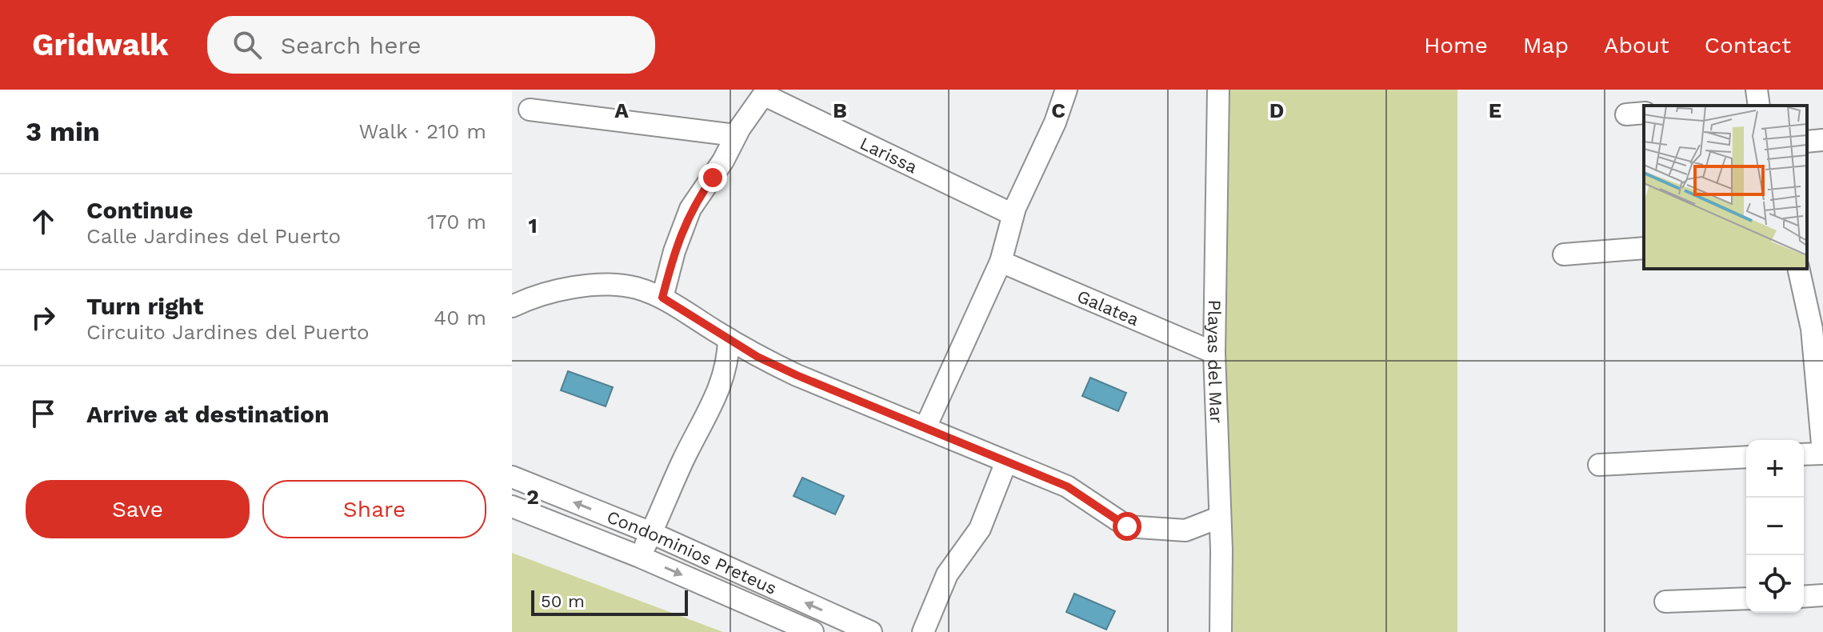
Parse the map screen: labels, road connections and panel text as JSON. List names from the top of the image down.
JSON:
{
  "streets": {
    "street": [
      "Larissa",
      "Galatea",
      "Playas del Mar",
      "Condominios Preteus"
    ]
  },
  "crossings": [
    ["Galatea", "Playas del Mar"]
  ],
  "scale_bar": "50 m",
  "page": {
    "header": "Gridwalk",
    "search": "Search here",
    "nav": [
      "Home",
      "Map",
      "About",
      "Contact"
    ],
    "heading": ["3 min", "Walk · 210 m"],
    "list": [
      ["Continue", "Calle Jardines del Puerto", "170 m"],
      ["Turn right", "Circuito Jardines del Puerto", "40 m"],
      "Arrive at destination"
    ],
    "map_buttons": ["+", "−"],
    "buttons": ["Save", "Share"],
    "scale": "50 m"
  },
  "grid": {
    "columns": [
      "A",
      "B",
      "C",
      "D",
      "E"
    ],
    "rows": ["1", "2"]
  }
}
